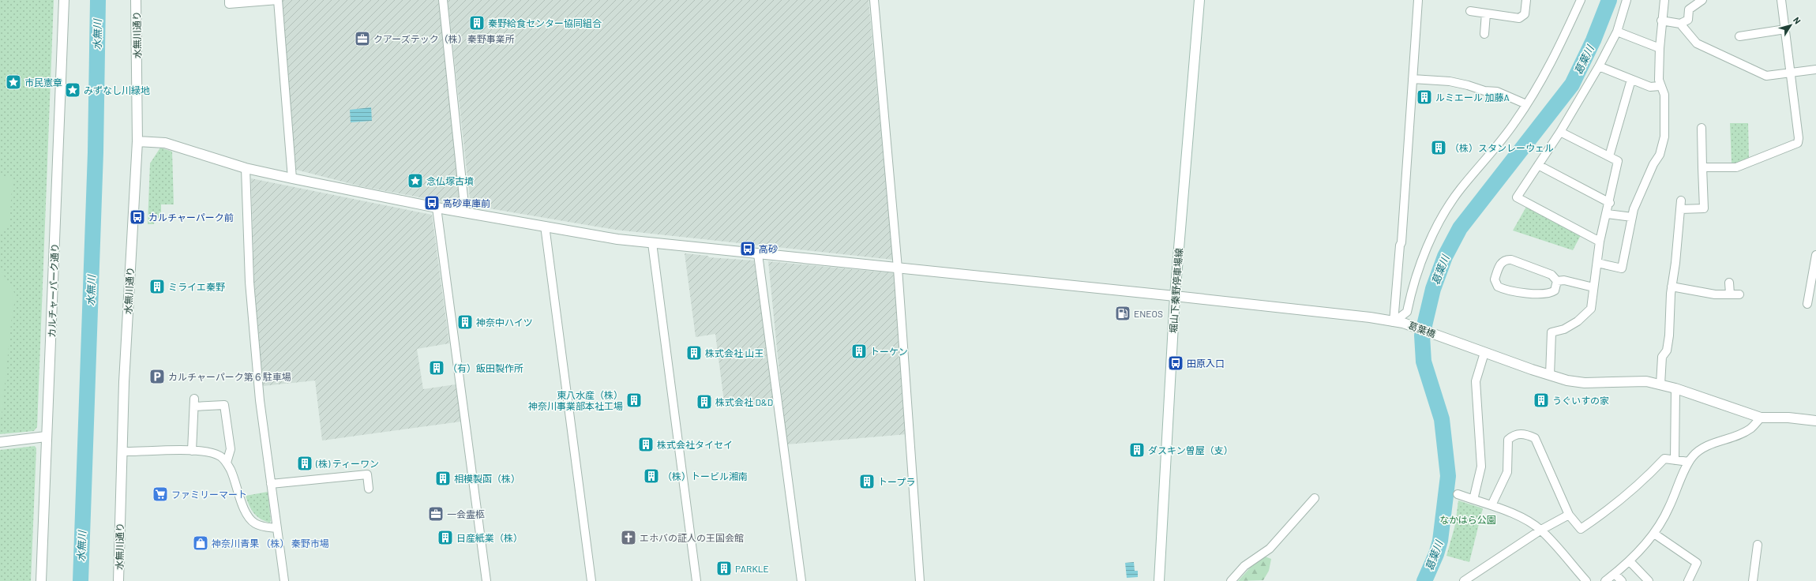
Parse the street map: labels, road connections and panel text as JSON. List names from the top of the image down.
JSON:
{
  "streets": {
    "street": [
      "水無川通り",
      "カルチャーパーク通り",
      "堀山下秦野停車場線",
      "葛葉橋"
    ]
  },
  "crossings": [
    ["水無川通り", "葛葉橋"],
    ["堀山下秦野停車場線", "葛葉橋"]
  ],
  "water": ["水無川", "葛葉川"],
  "parks": ["なかはら公園"],
  "places": {
    "building": [
      "秦野給食センター協同組合",
      "ルミエール 加藤A",
      "（株）スタンレーウェル",
      "ミライエ秦野",
      "神奈中ハイツ",
      "トーケン",
      "株式会社 山王",
      "（有）飯田製作所",
      "東八水産（株） 神奈川事業部本社工場",
      "うぐいすの家",
      "株式会社 D&D",
      "株式会社タイセイ",
      "ダスキン曽屋（支）",
      "(株) ティーワン",
      "（株）トービル湘南",
      "相模製函（株）",
      "トープラ",
      "日産紙業（株）",
      "PARKLE"
    ],
    "office": ["クアーズテック（株）秦野事業所", "一会霊柩"],
    "place": ["市民憲章", "みずなし川緑地", "念仏塚古墳"],
    "bus stop": [
      "高砂車庫前",
      "カルチャーパーク前",
      "高砂",
      "田原入口"
    ],
    "fuel station": ["ENEOS"],
    "parking": ["カルチャーパーク第６駐車場"],
    "supermarket": ["ファミリーマート"],
    "church": ["エホバの証人の王国会館"],
    "shop": ["神奈川青果 （株） 秦野市場"]
  },
  "north": "top right"
}
